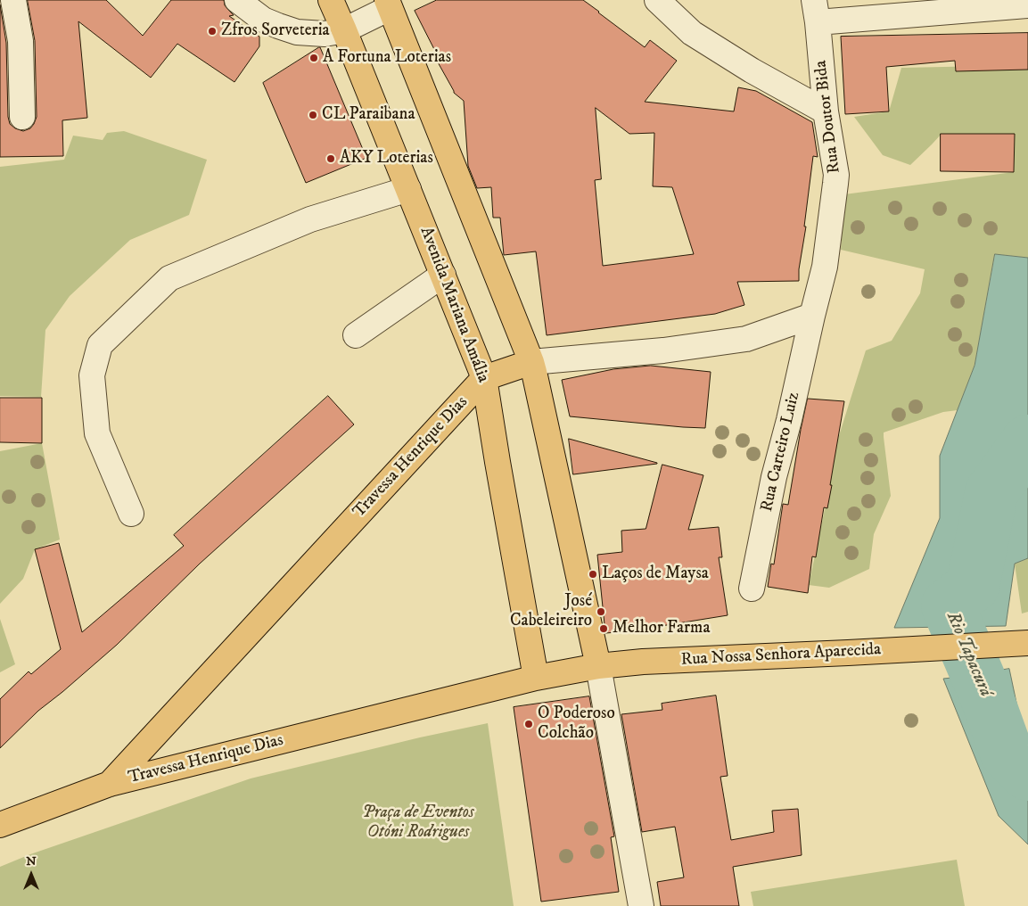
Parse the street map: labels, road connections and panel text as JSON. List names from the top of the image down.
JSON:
{
  "streets": {
    "main road": ["Avenida Mariana Amália", "Travessa Henrique Dias", "Rua Nossa Senhora Aparecida"],
    "street": ["Rua Doutor Bida", "Rua Carteiro Luiz"]
  },
  "crossings": [
    ["Rua Doutor Bida", "Rua Carteiro Luiz"],
    ["Rua Doutor Bida", "Travessa Henrique Dias"],
    ["Avenida Mariana Amália", "Travessa Henrique Dias"],
    ["Avenida Mariana Amália", "Rua Nossa Senhora Aparecida"],
    ["Rua Carteiro Luiz", "Travessa Henrique Dias"],
    ["Travessa Henrique Dias", "Rua Nossa Senhora Aparecida"]
  ],
  "water": ["Rio Tapacurá"],
  "parks": ["Praça de Eventos Otóni Rodrigues"],
  "places": [
    "Zfros Sorveteria",
    "A Fortuna Loterias",
    "CL Paraibana",
    "AKY Loterias",
    "Laços de Maysa",
    "José Cabeleireiro",
    "Melhor Farma",
    "O Poderoso Colchão"
  ],
  "north": "top"
}
